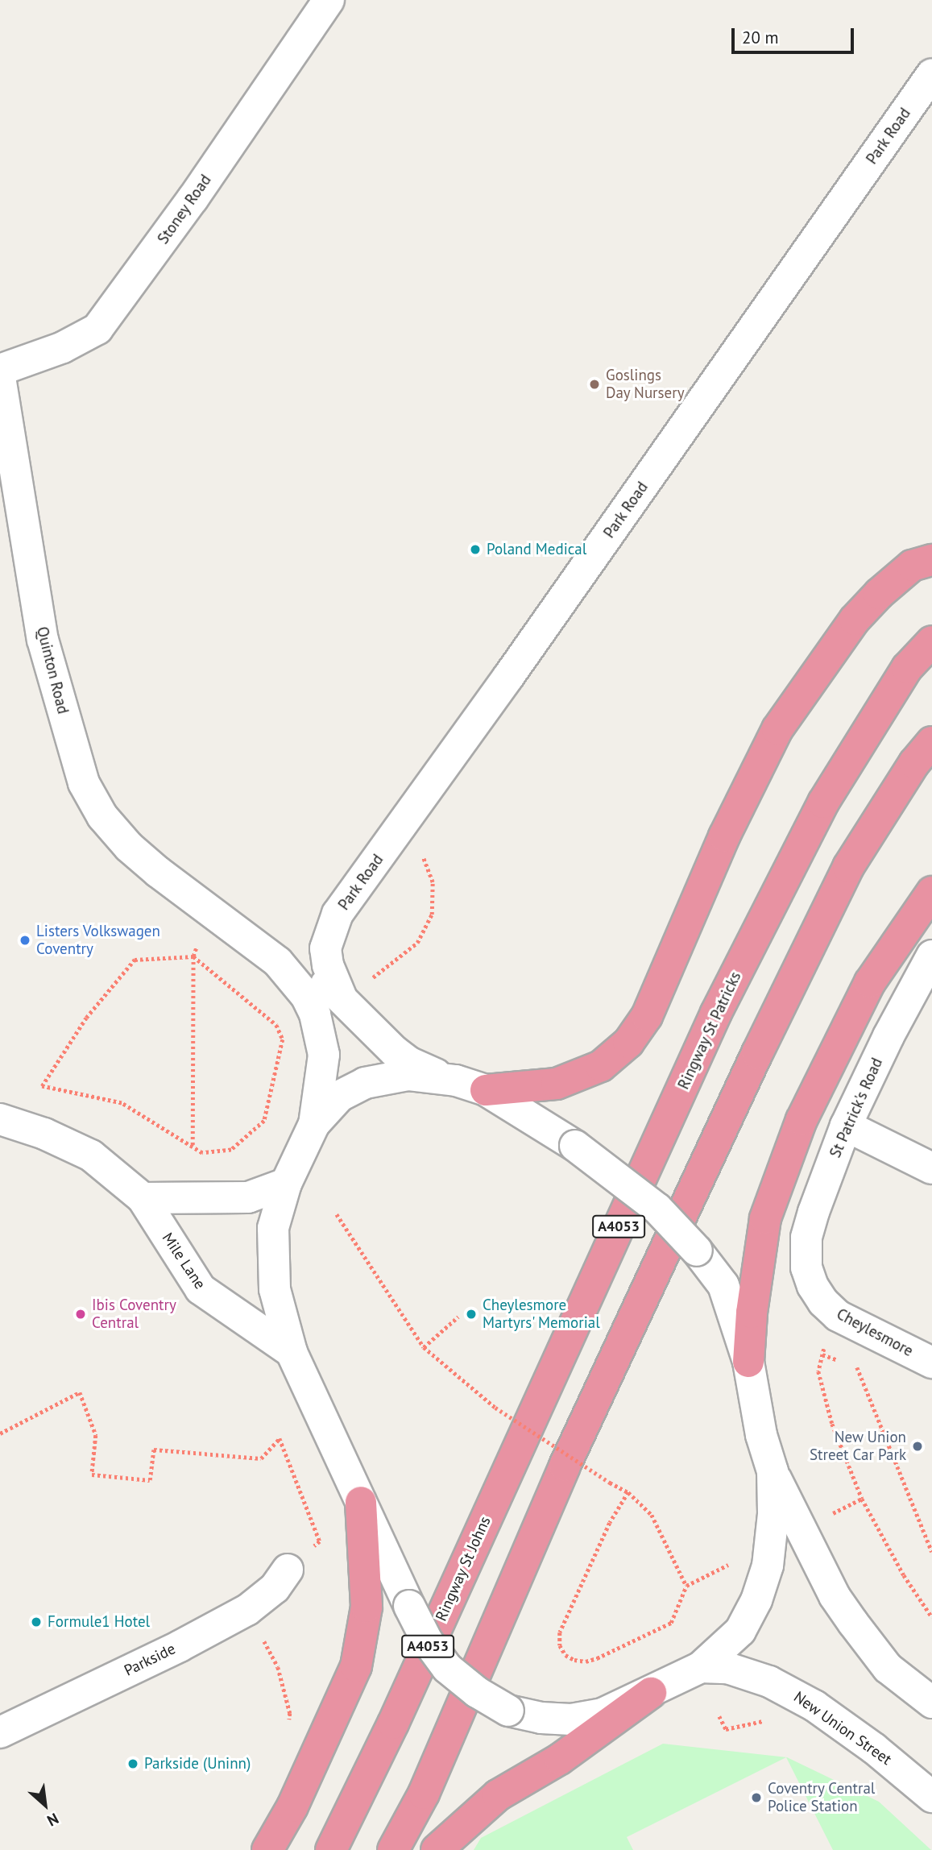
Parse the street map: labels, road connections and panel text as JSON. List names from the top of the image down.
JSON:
{
  "streets": {
    "highway": ["Ringway St Patricks", "A4053", "Ringway St Johns"],
    "street": [
      "Park Road",
      "Stoney Road",
      "Quinton Road",
      "St Patrick's Road",
      "Mile Lane",
      "Cheylesmore",
      "Parkside",
      "New Union Street"
    ]
  },
  "crossings": [
    ["Park Road", "Quinton Road"],
    ["Quinton Road", "New Union Street"],
    ["Ringway St Patricks", "Ringway St Johns"],
    ["St Patrick's Road", "Cheylesmore"],
    ["Mile Lane", "New Union Street"]
  ],
  "places": [
    "Goslings Day Nursery",
    "Poland Medical",
    "Listers Volkswagen Coventry",
    "Ibis Coventry Central",
    "Cheylesmore Martyrs' Memorial",
    "New Union Street Car Park",
    "Formule1 Hotel",
    "Parkside (Uninn)",
    "Coventry Central Police Station"
  ],
  "scale_bar": "20 m",
  "north": "bottom right"
}
